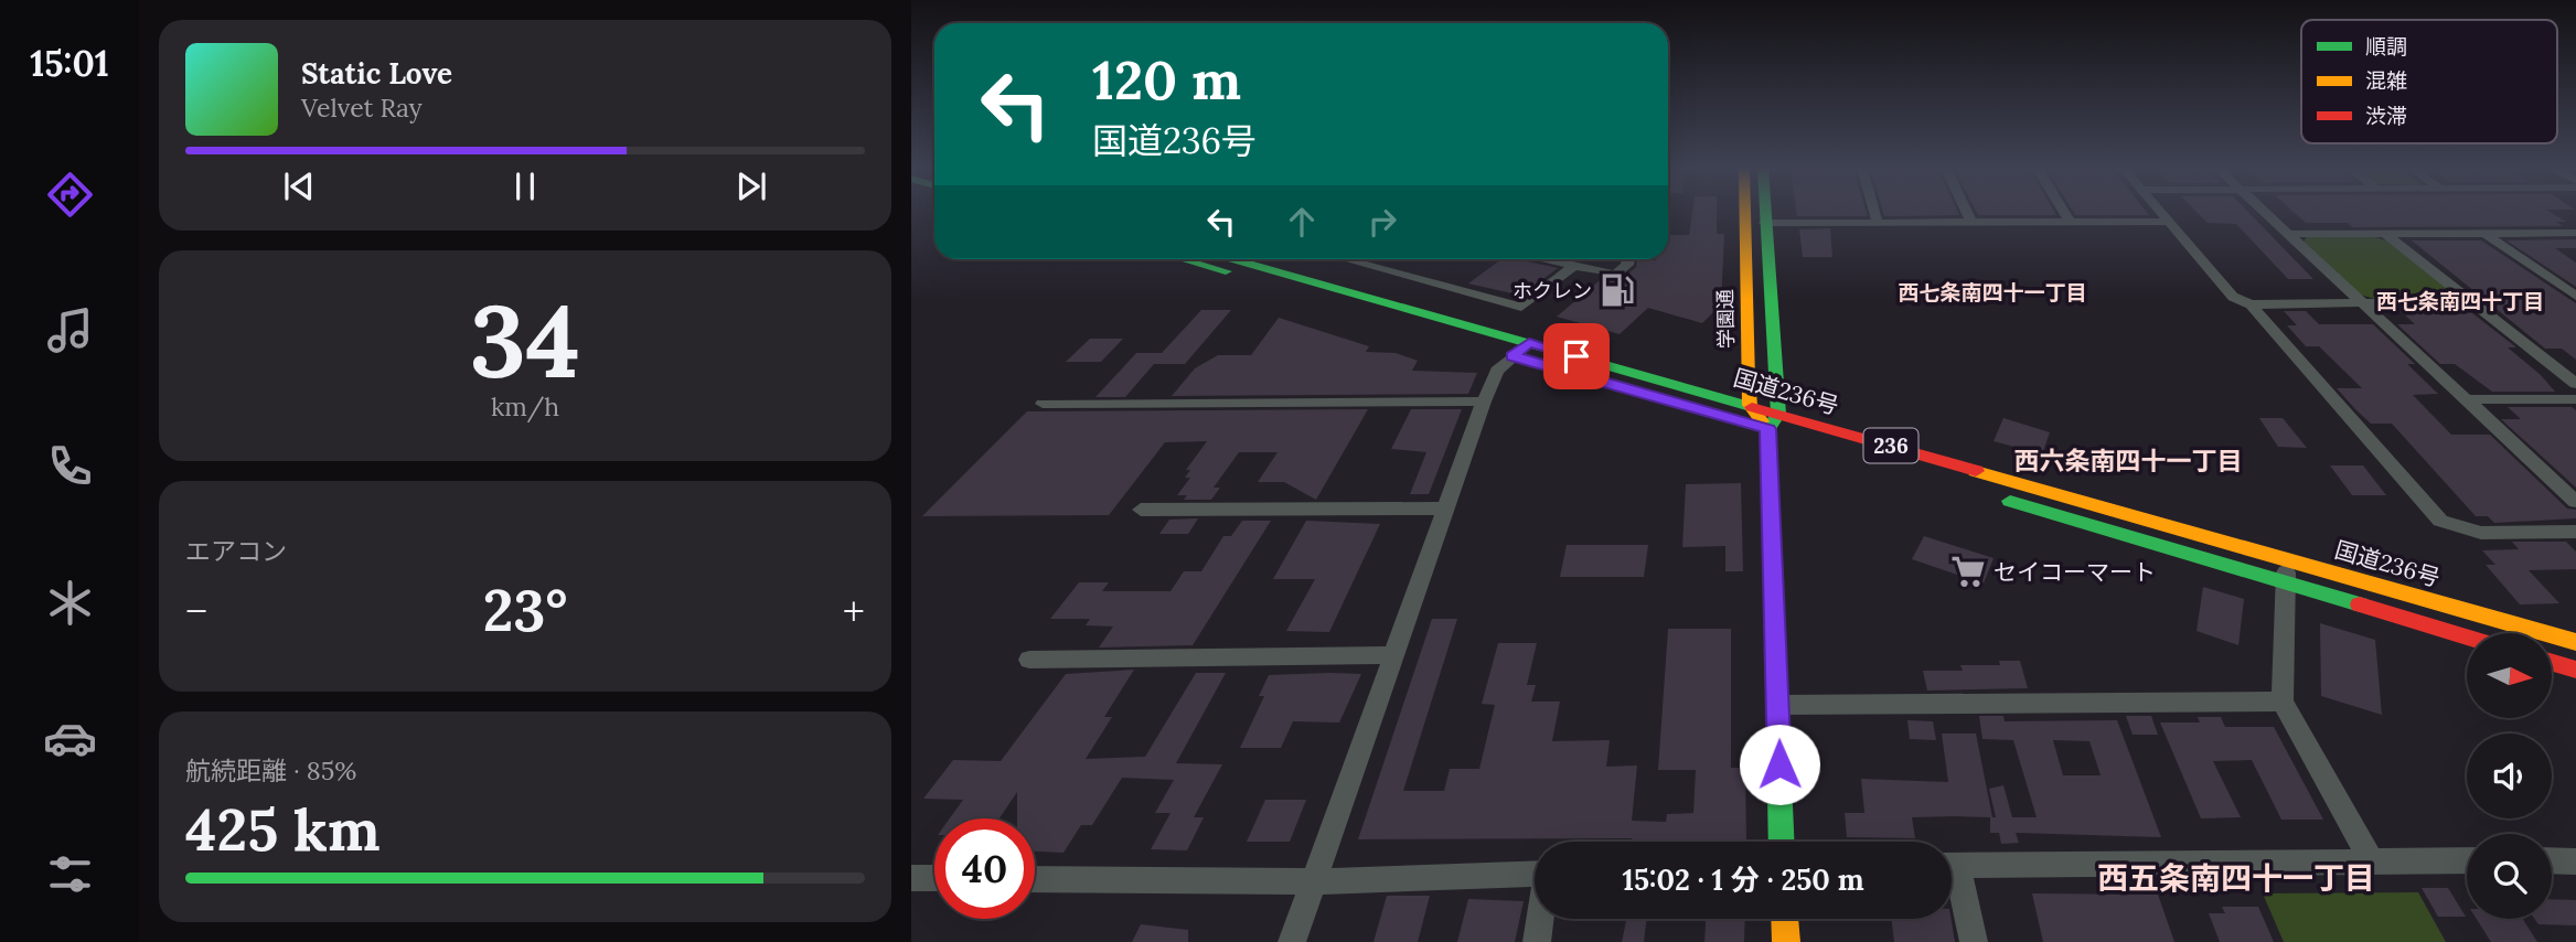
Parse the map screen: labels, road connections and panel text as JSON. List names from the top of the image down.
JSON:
{
  "streets": {
    "main road": ["学園通", "国道236号", "236"]
  },
  "crossings": [
    ["学園通", "国道236号"]
  ],
  "districts": [
    "西七条南四十一丁目",
    "西七条南四十丁目",
    "西六条南四十一丁目",
    "西五条南四十一丁目"
  ],
  "places": {
    "fuel station": ["ホクレン"],
    "supermarket": ["セイコーマート"]
  },
  "legend": ["順調", "混雑", "渋滞"],
  "north": "right",
  "page": {
    "tabs": "15:01",
    "turn": ["120 m", "国道236号"],
    "song": ["Static Love", "Velvet Ray"],
    "tile": [
      ["34", "km/h"],
      "エアコン",
      ["航続距離 · 85%", "425 km"]
    ],
    "heat": ["−", "23°", "+"],
    "limit": "40",
    "trip": "15:02 · 1 分 · 250 m"
  }
}
